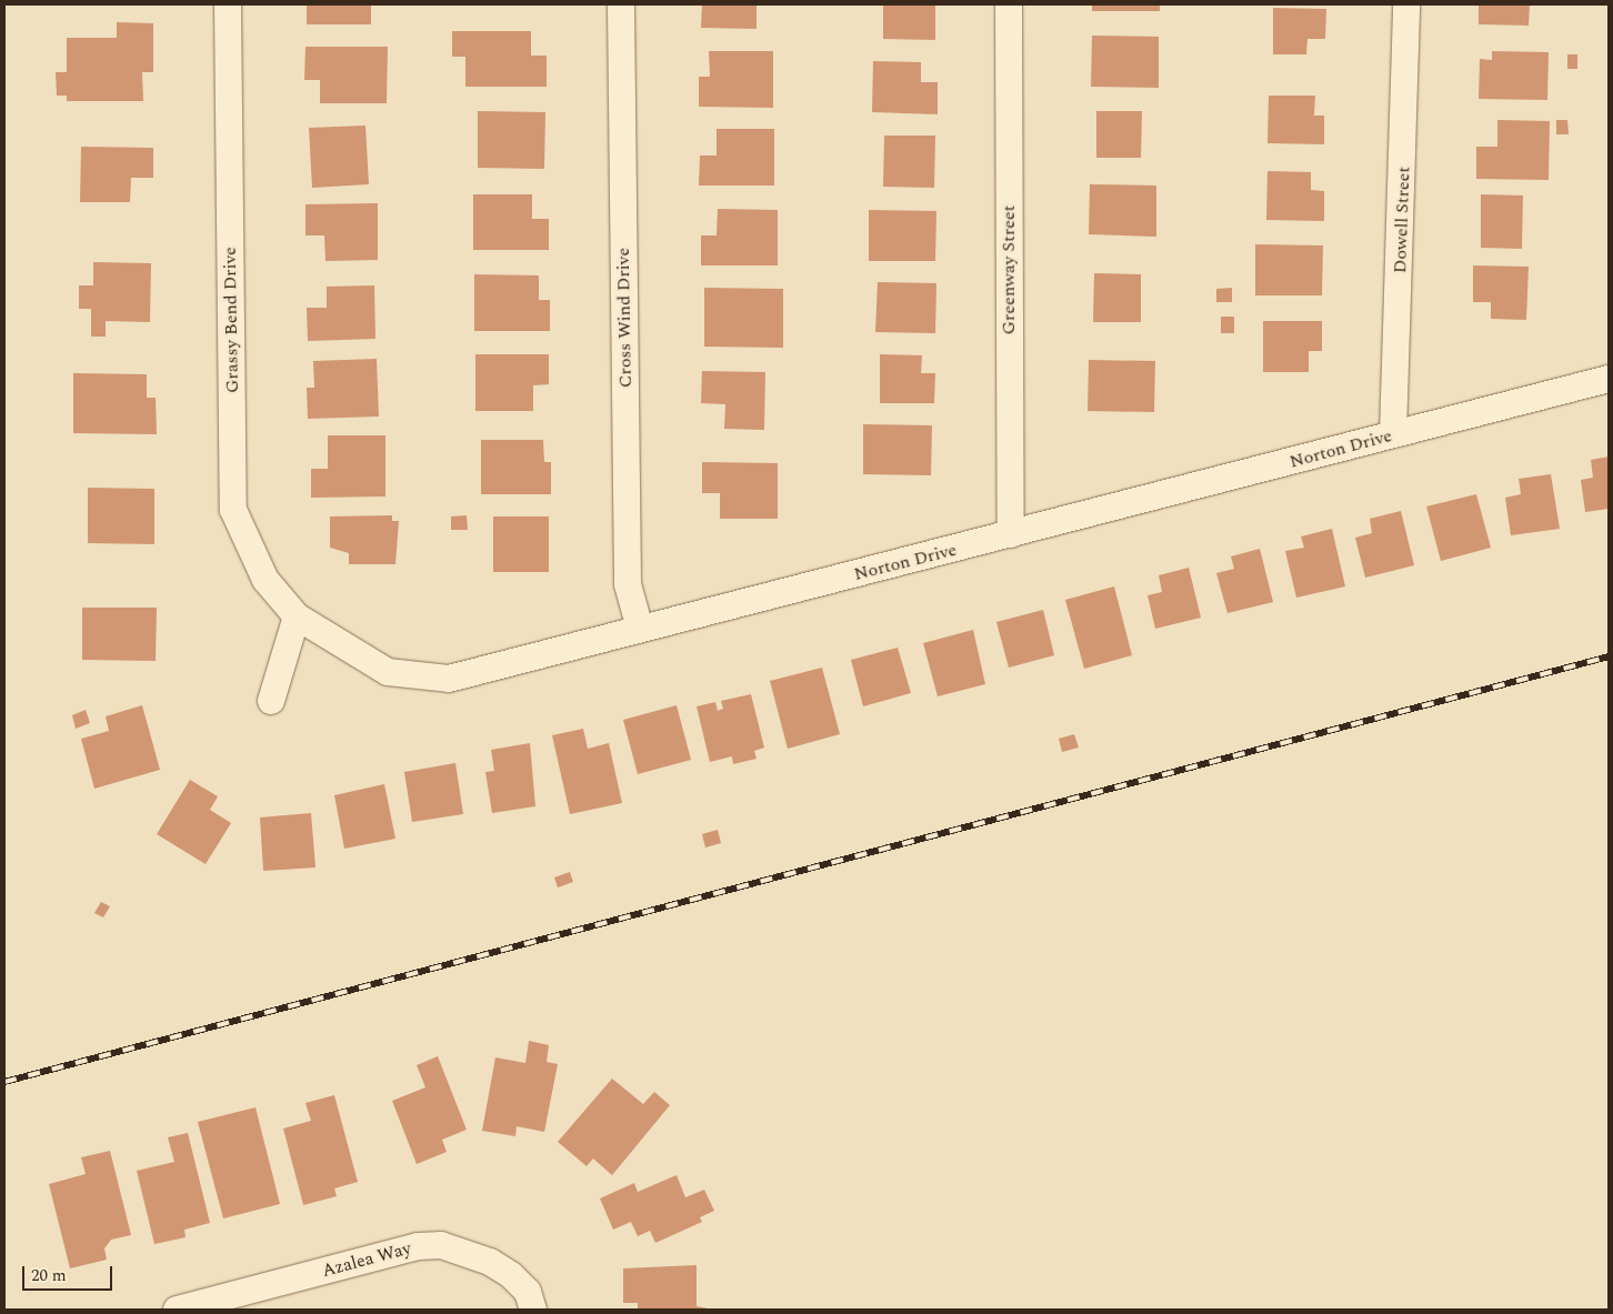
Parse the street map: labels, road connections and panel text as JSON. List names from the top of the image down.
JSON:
{
  "streets": {
    "street": [
      "Dowell Street",
      "Greenway Street",
      "Cross Wind Drive",
      "Grassy Bend Drive",
      "Norton Drive",
      "Azalea Way"
    ]
  },
  "crossings": [
    ["Dowell Street", "Norton Drive"],
    ["Greenway Street", "Norton Drive"],
    ["Cross Wind Drive", "Norton Drive"],
    ["Grassy Bend Drive", "Norton Drive"]
  ],
  "scale_bar": "20 m"
}
